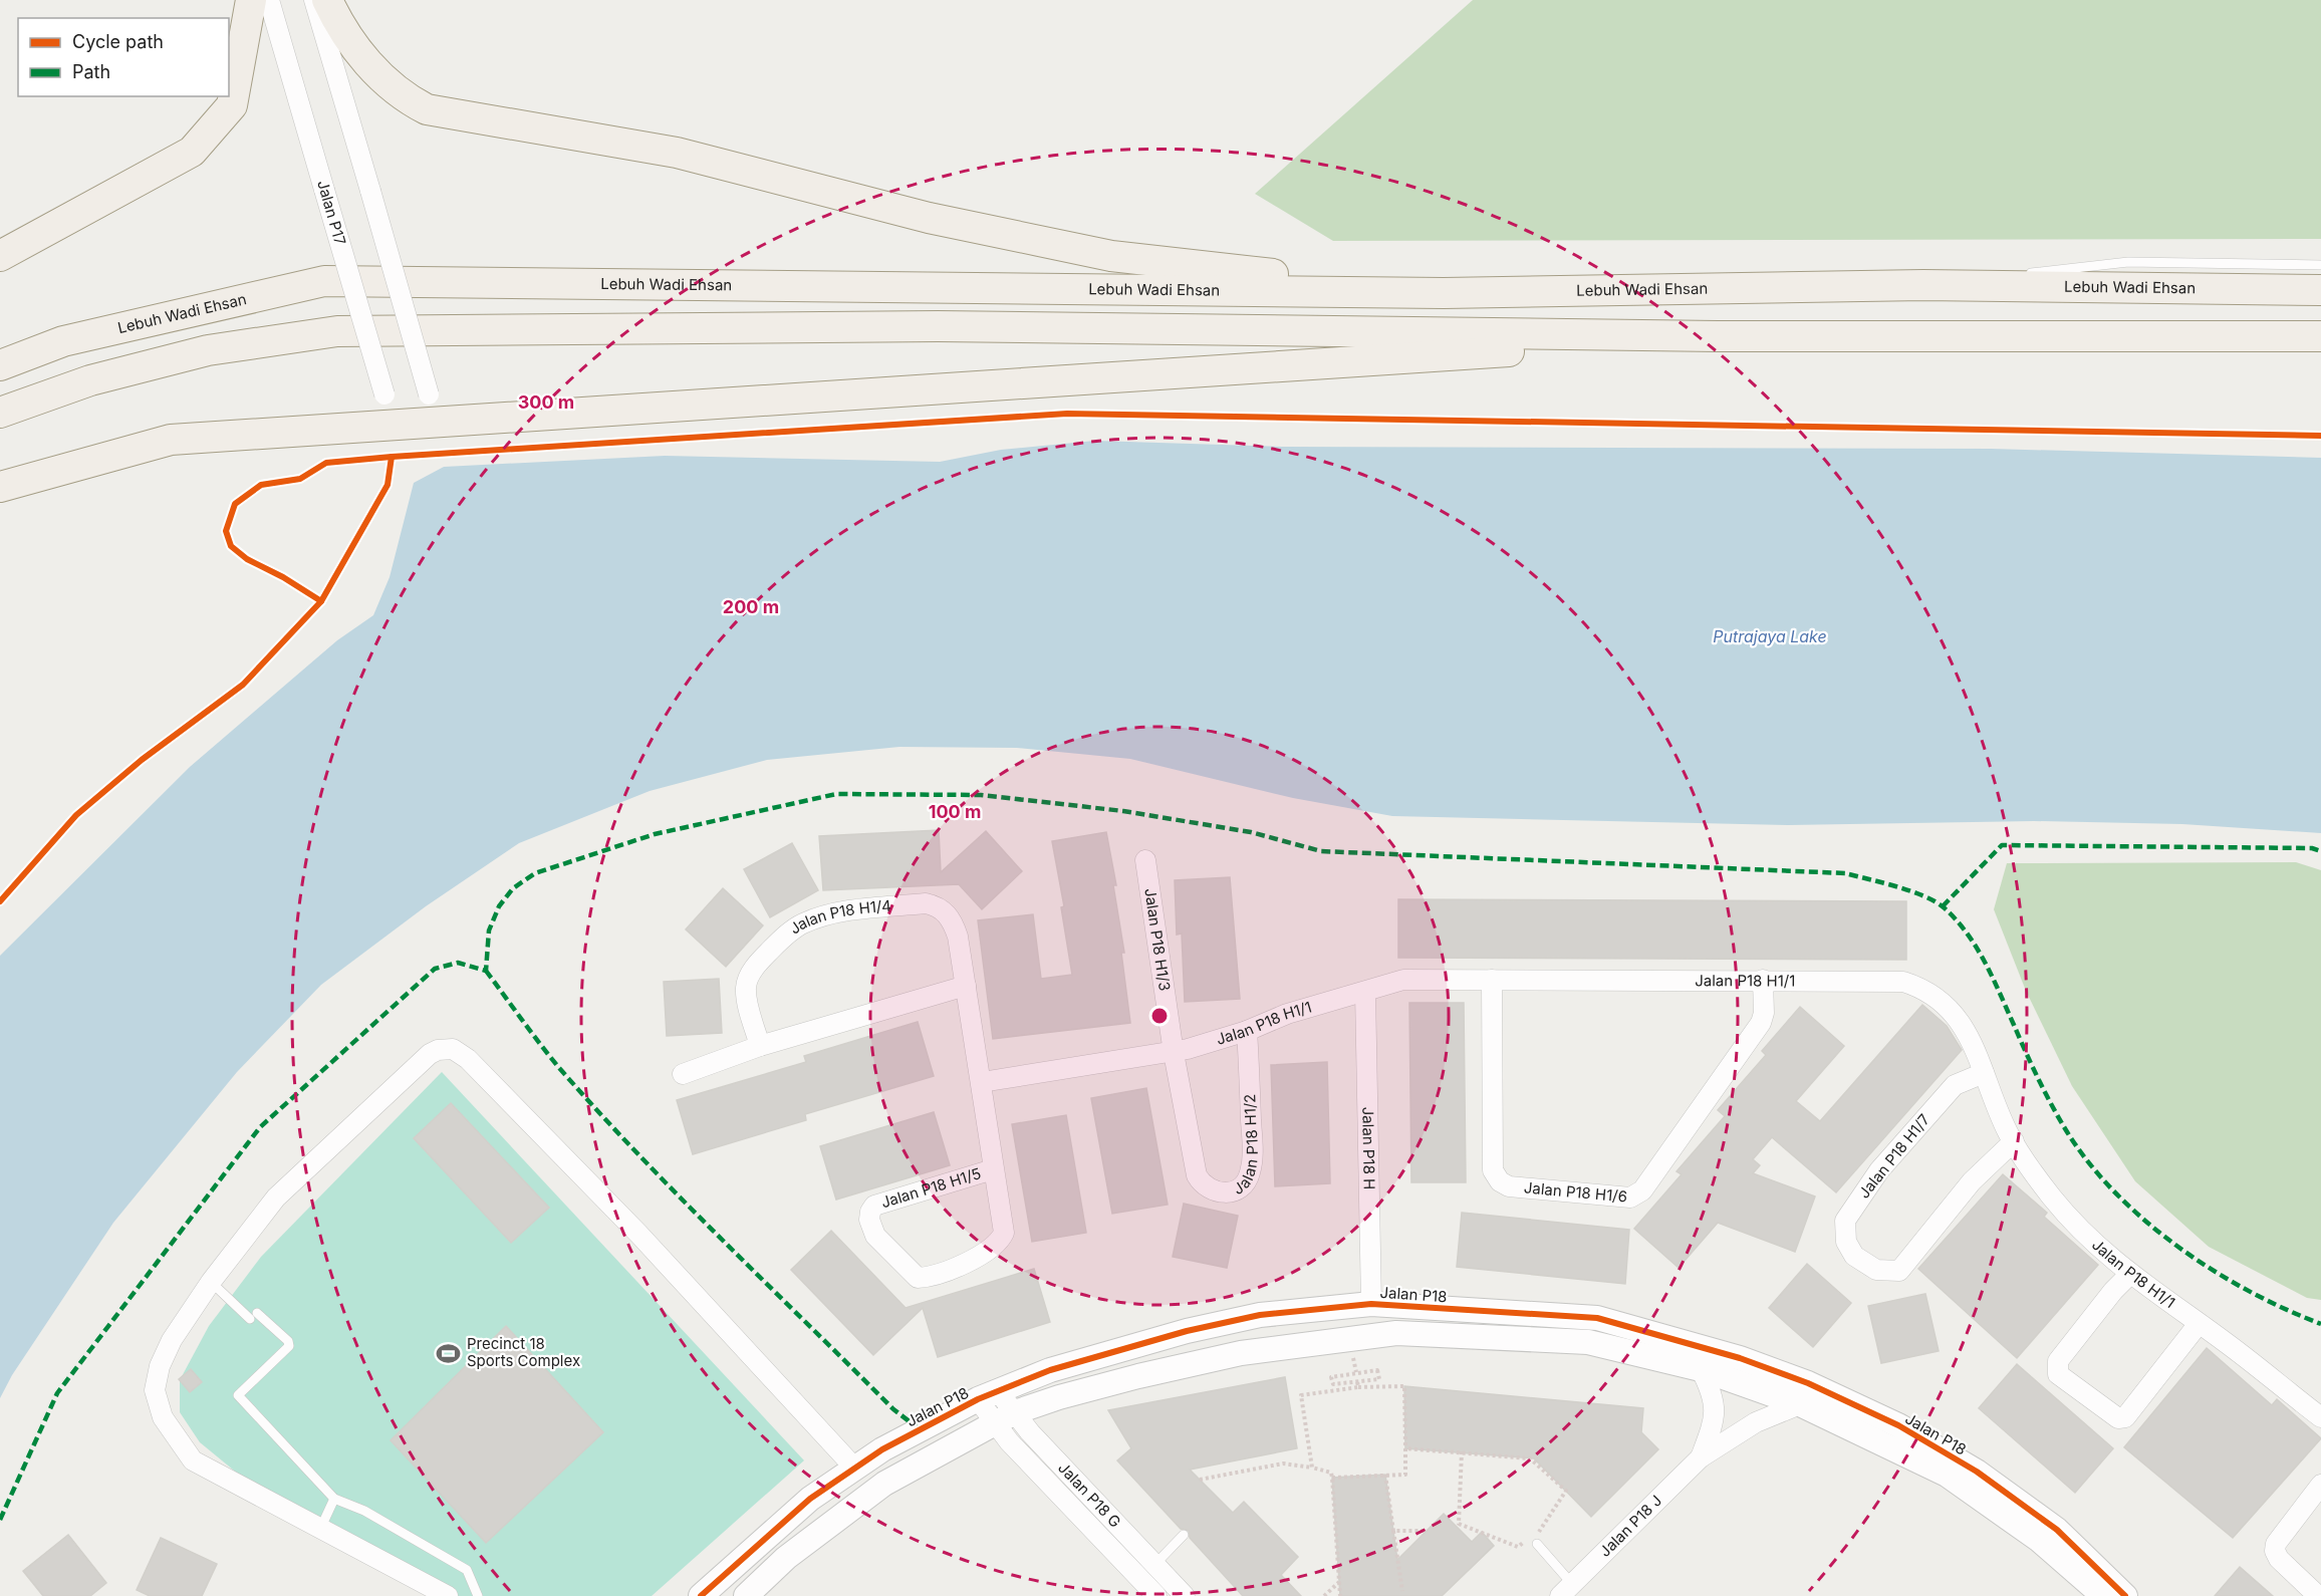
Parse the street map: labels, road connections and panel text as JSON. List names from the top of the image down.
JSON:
{
  "streets": {
    "main road": ["Lebuh Wadi Ehsan"],
    "street": [
      "Jalan P17",
      "Jalan P18 H1/4",
      "Jalan P18 H1/3",
      "Jalan P18 H1/1",
      "Jalan P18 H1/2",
      "Jalan P18 H",
      "Jalan P18 H1/7",
      "Jalan P18 H1/5",
      "Jalan P18 H1/6",
      "Jalan P18",
      "Jalan P18 G",
      "Jalan P18 J"
    ]
  },
  "crossings": [
    ["Jalan P18 H1/4", "Jalan P18 H1/1"],
    ["Jalan P18 H1/4", "Jalan P18 H1/5"],
    ["Jalan P18 H1/3", "Jalan P18 H1/1"],
    ["Jalan P18 H1/3", "Jalan P18 H1/2"],
    ["Jalan P18 H1/1", "Jalan P18 H1/2"],
    ["Jalan P18 H1/1", "Jalan P18 H"],
    ["Jalan P18 H1/1", "Jalan P18 H1/7"],
    ["Jalan P18 H1/1", "Jalan P18 H1/5"],
    ["Jalan P18 H1/1", "Jalan P18 H1/6"],
    ["Jalan P18 H", "Jalan P18"],
    ["Jalan P18", "Jalan P18 G"],
    ["Jalan P18", "Jalan P18 J"]
  ],
  "water": ["Putrajaya Lake"],
  "places": {
    "sports": ["Precinct 18 Sports Complex"]
  },
  "legend": ["Cycle path", "Path"],
  "rings": ["300 m", "200 m", "100 m"]
}
